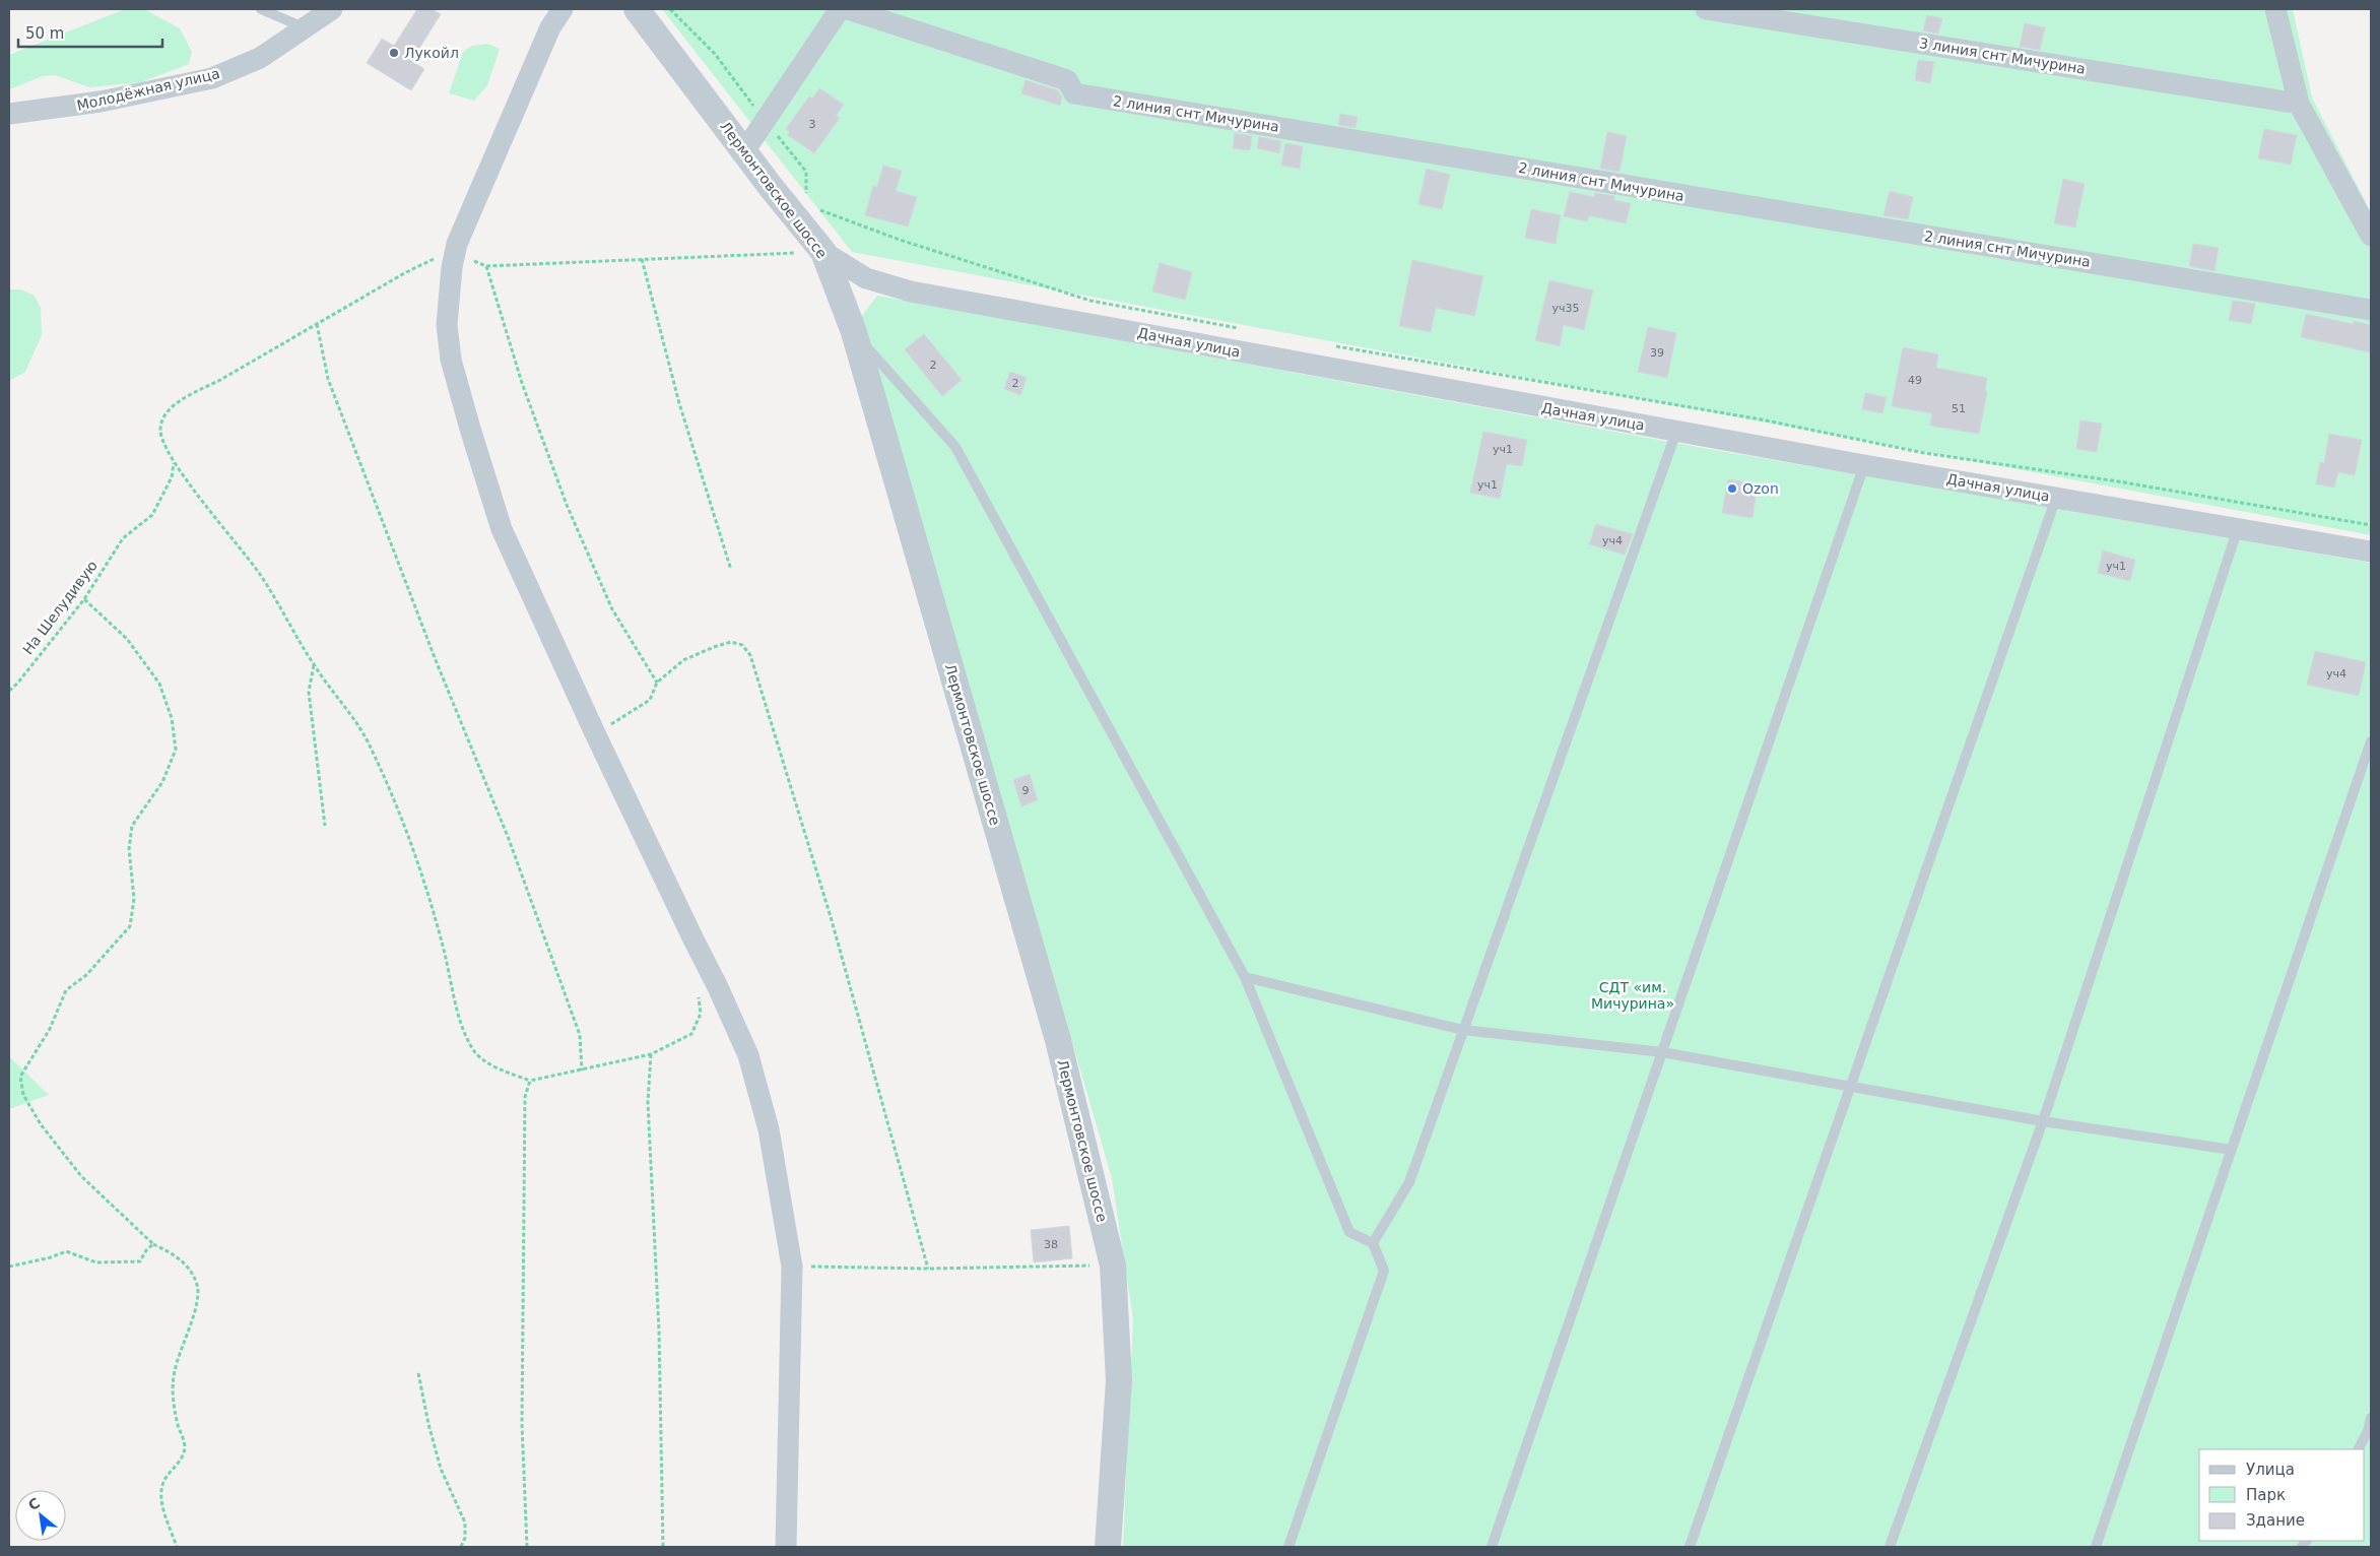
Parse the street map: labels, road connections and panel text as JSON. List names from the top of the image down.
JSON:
{
  "streets": {
    "street": [
      "3 линия снт Мичурина",
      "Молодёжная улица",
      "2 линия снт Мичурина",
      "Лермонтовское шоссе",
      "Дачная улица"
    ],
    "path": ["На Шелудивую"]
  },
  "crossings": [
    ["Лермонтовское шоссе", "Дачная улица"]
  ],
  "parks": ["СДТ «им. Мичурина»"],
  "places": ["Лукойл", "Ozon"],
  "house_numbers": [
    "3",
    "уч35",
    "39",
    "2",
    "49",
    "2",
    "51",
    "уч1",
    "уч1",
    "уч4",
    "уч1",
    "уч4",
    "9",
    "38"
  ],
  "legend": ["Улица", "Парк", "Здание"],
  "scale_bar": "50 m",
  "north": "top left"
}
